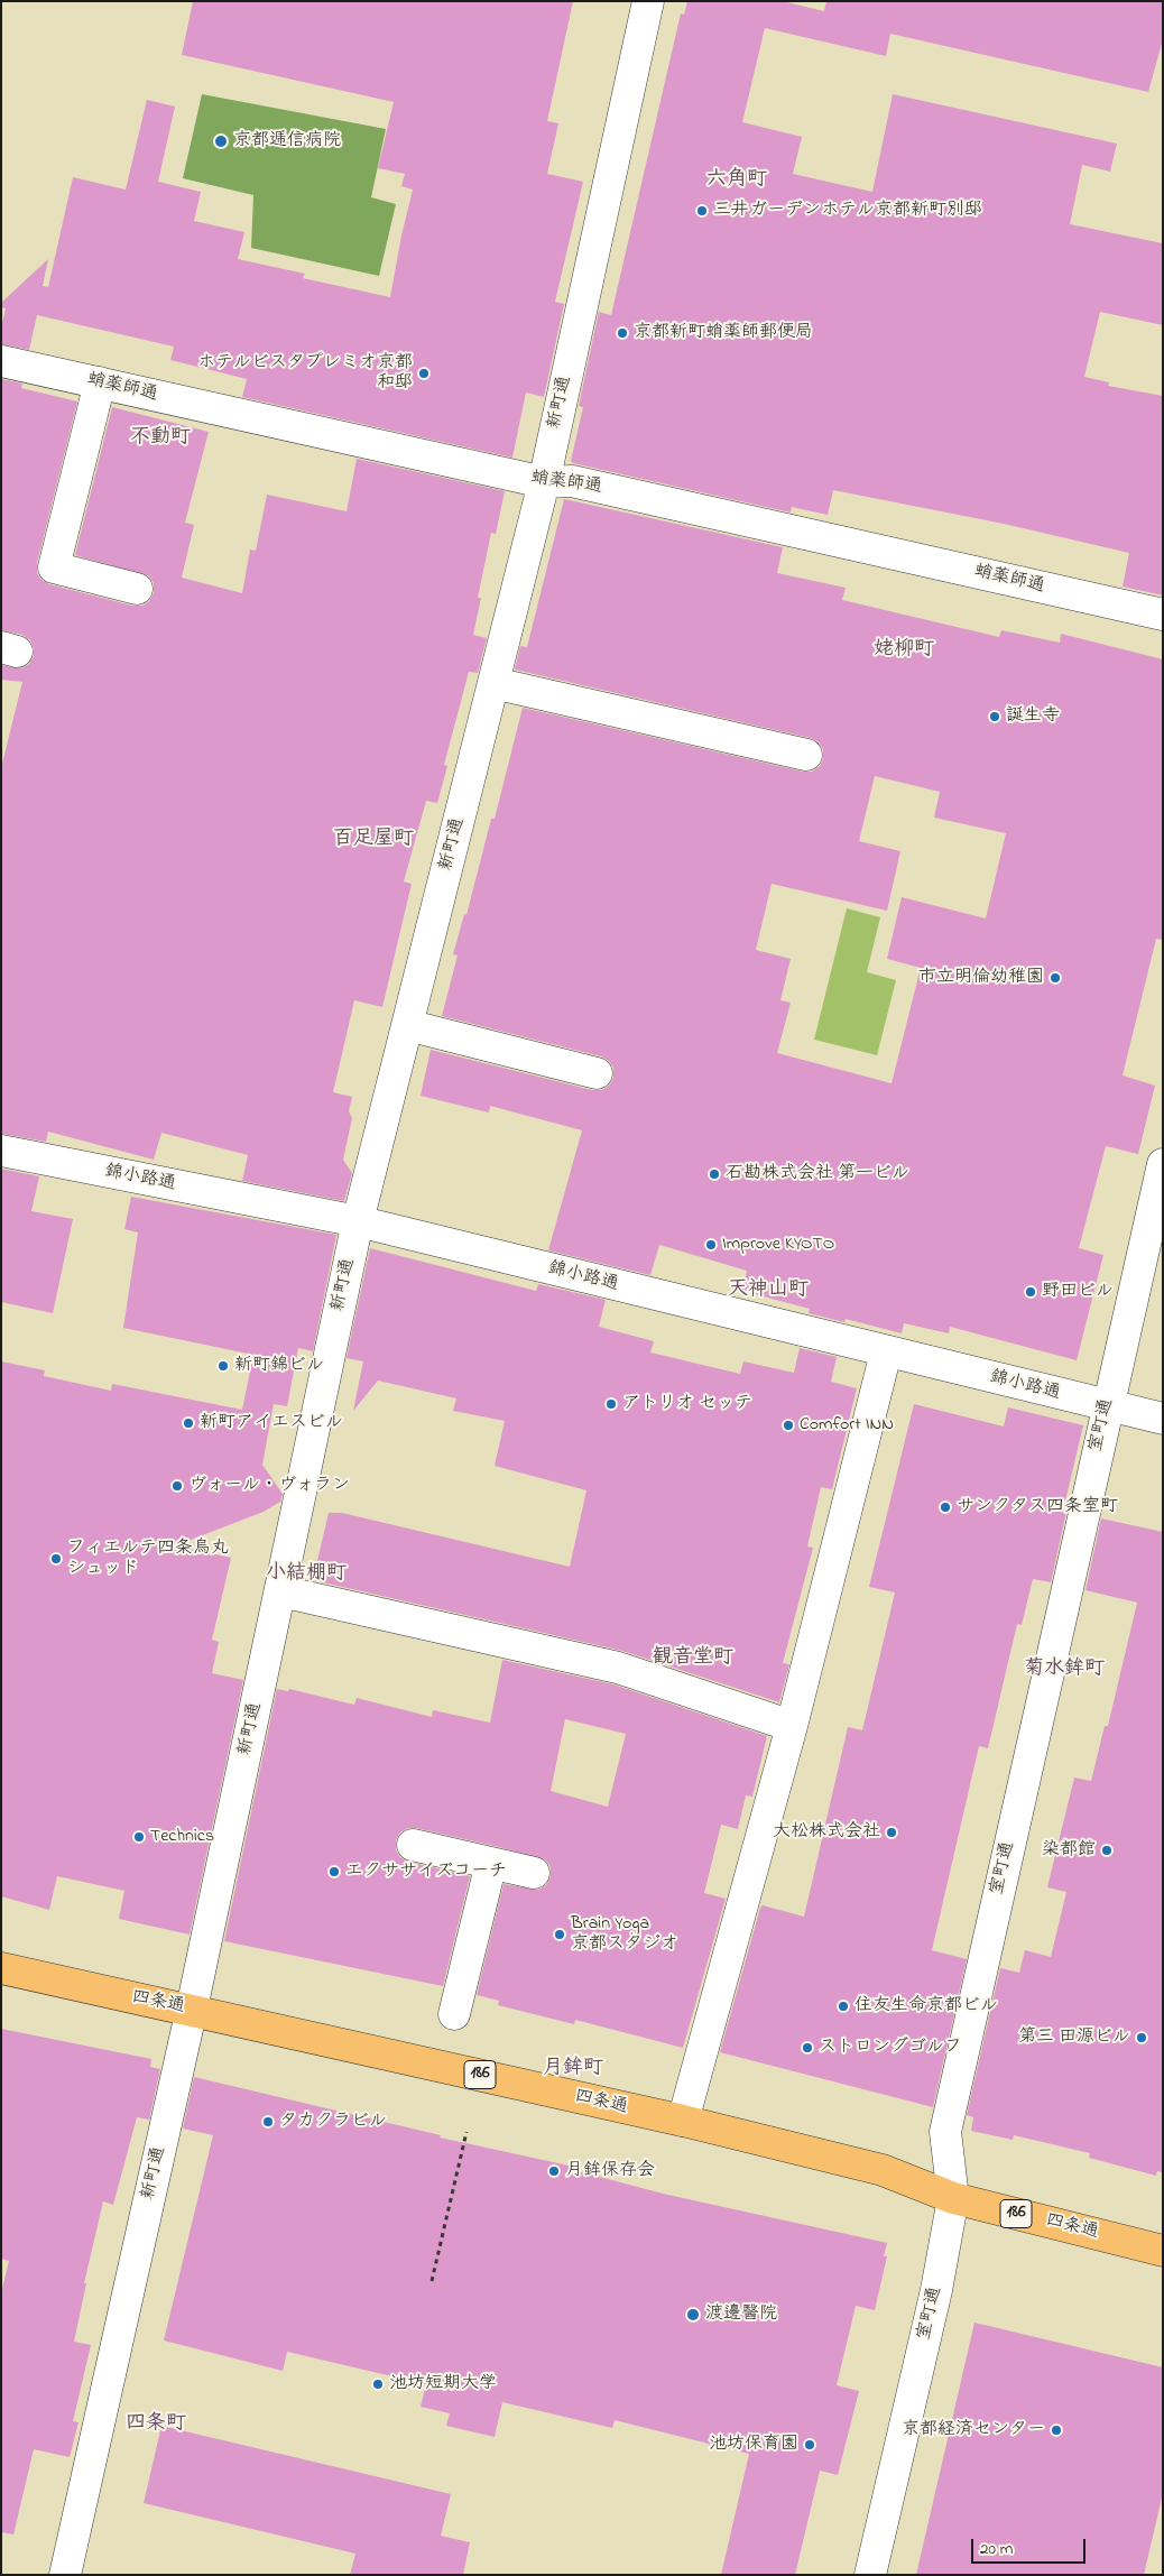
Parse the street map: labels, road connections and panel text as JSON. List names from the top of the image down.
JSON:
{
  "streets": {
    "main road": ["四条通", "186"],
    "street": [
      "蛸薬師通",
      "新町通",
      "錦小路通",
      "室町通"
    ]
  },
  "crossings": [
    ["蛸薬師通", "新町通"],
    ["新町通", "錦小路通"],
    ["新町通", "四条通"],
    ["錦小路通", "室町通"],
    ["室町通", "四条通"]
  ],
  "districts": [
    "六角町",
    "不動町",
    "姥柳町",
    "百足屋町",
    "天神山町",
    "小結棚町",
    "観音堂町",
    "菊水鉾町",
    "月鉾町",
    "四条町"
  ],
  "places": [
    "京都逓信病院",
    "三井ガーデンホテル京都新町別邸",
    "京都新町蛸薬師郵便局",
    "ホテルビスタプレミオ京都 和邸",
    "誕生寺",
    "市立明倫幼稚園",
    "石勘株式会社 第一ビル",
    "Improve KYOTO",
    "野田ビル",
    "新町錦ビル",
    "アトリオ セッテ",
    "新町アイエスビル",
    "Comfort INN",
    "ヴォール・ヴォラン",
    "サンクタス四条室町",
    "フィエルテ四条烏丸 シュッド",
    "大松株式会社",
    "Technics",
    "染都館",
    "エクササイズコーチ",
    "Brain Yoga 京都スタジオ",
    "住友生命京都ビル",
    "第三 田源ビル",
    "ストロングゴルフ",
    "タカクラビル",
    "月鉾保存会",
    "渡邊醫院",
    "池坊短期大学",
    "京都経済センター",
    "池坊保育園"
  ],
  "scale_bar": "20 m"
}
